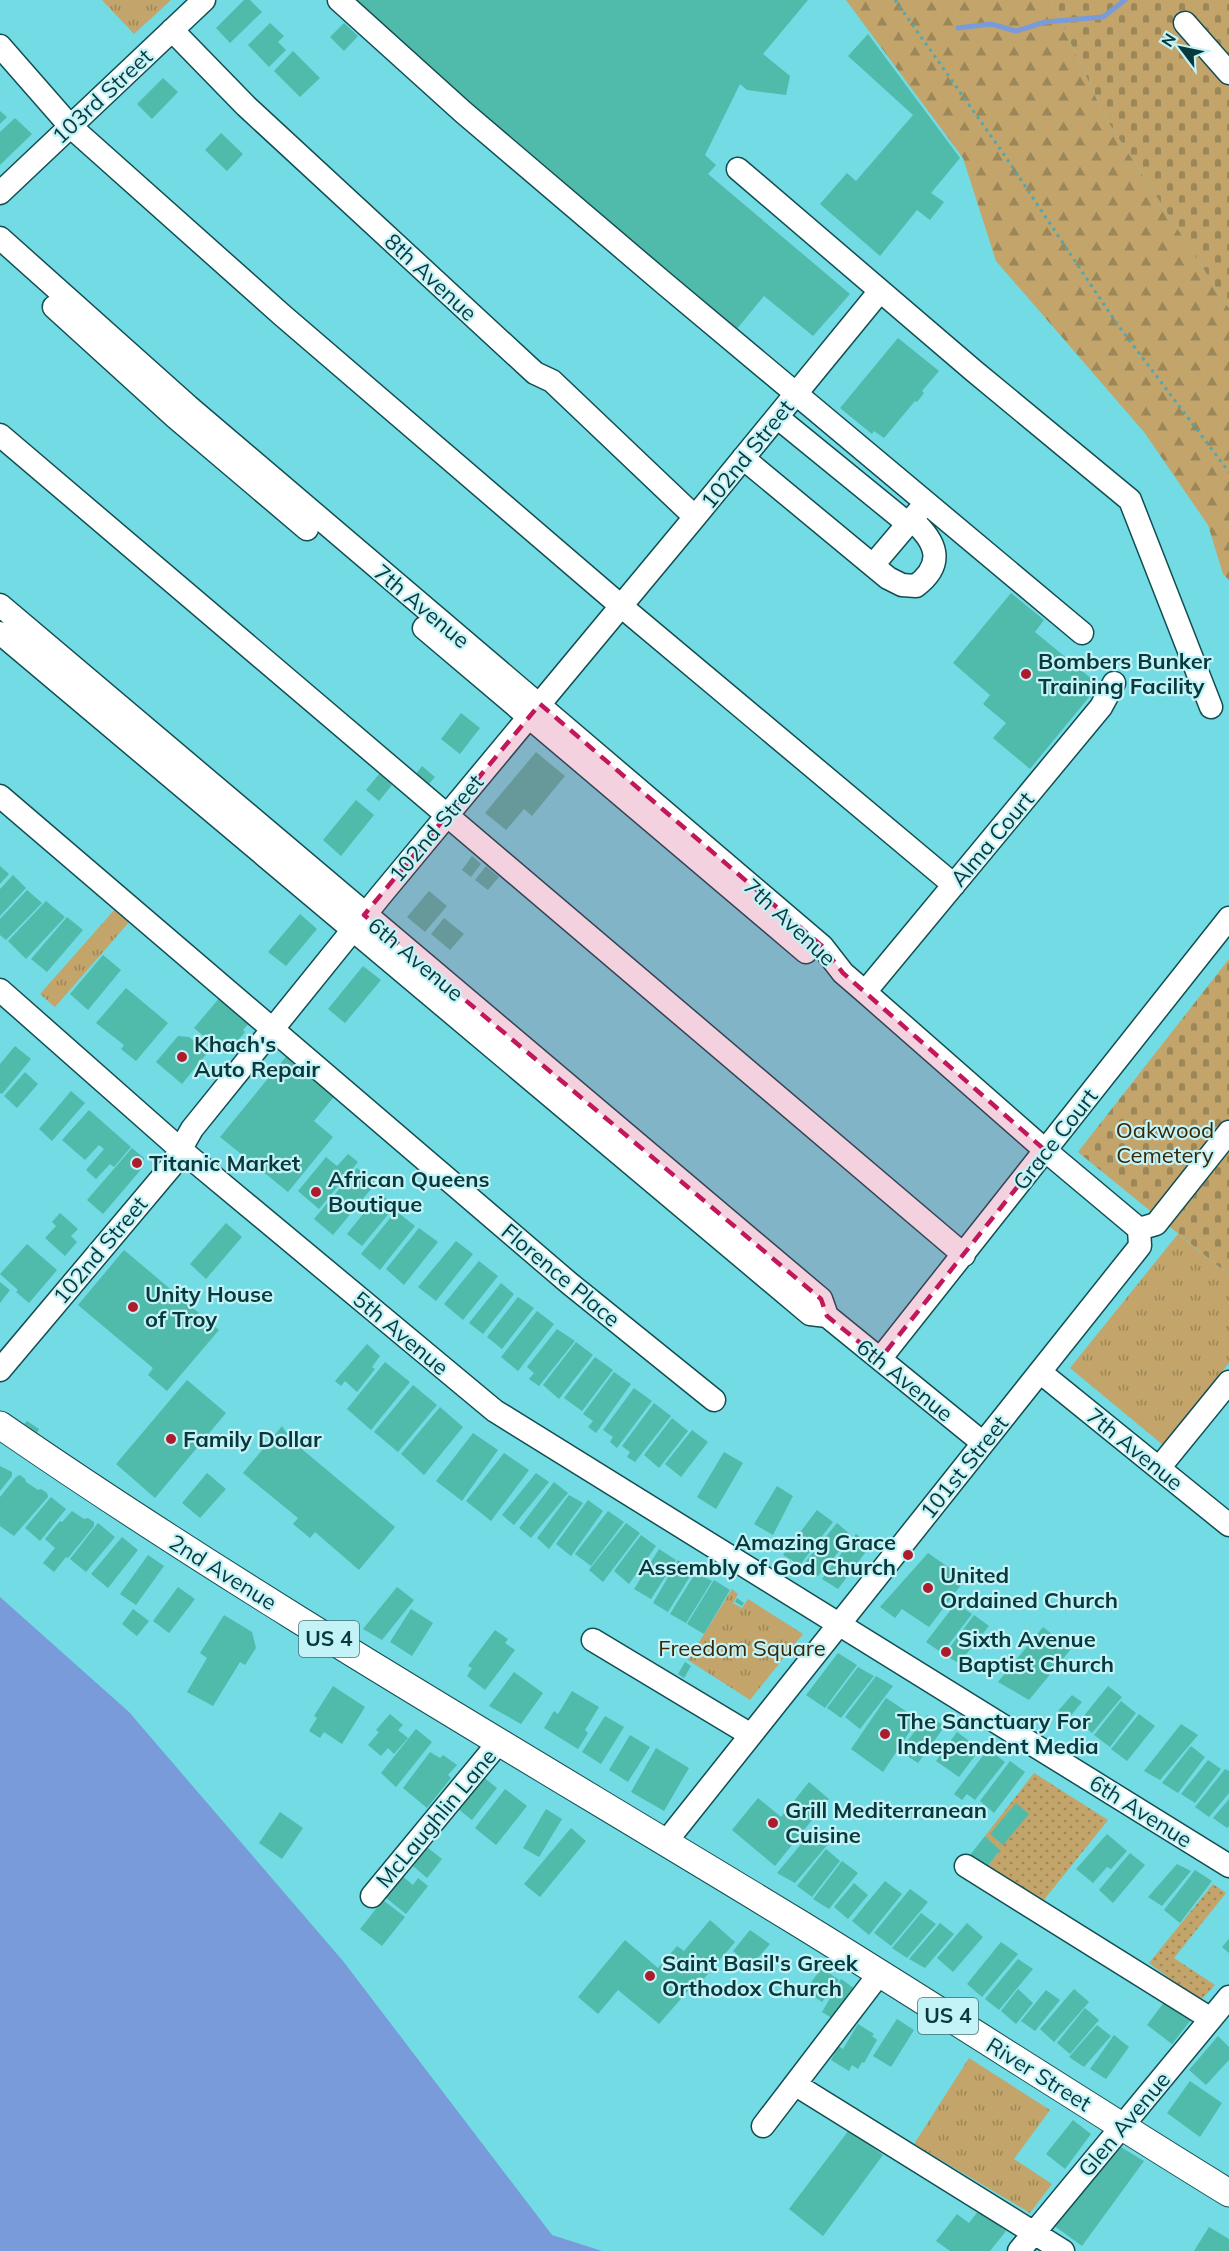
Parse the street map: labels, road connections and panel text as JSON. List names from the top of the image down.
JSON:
{
  "streets": {
    "main road": ["2nd Avenue", "US 4", "River Street"],
    "street": [
      "103rd Street",
      "8th Avenue",
      "102nd Street",
      "7th Avenue",
      "Alma Court",
      "6th Avenue",
      "Grace Court",
      "Florence Place",
      "5th Avenue",
      "101st Street",
      "McLaughlin Lane",
      "Glen Avenue"
    ]
  },
  "crossings": [
    ["103rd Street", "8th Avenue"],
    ["8th Avenue", "102nd Street"],
    ["102nd Street", "7th Avenue"],
    ["102nd Street", "6th Avenue"],
    ["102nd Street", "Florence Place"],
    ["102nd Street", "5th Avenue"],
    ["7th Avenue", "Alma Court"],
    ["7th Avenue", "Grace Court"],
    ["7th Avenue", "101st Street"],
    ["6th Avenue", "Grace Court"],
    ["6th Avenue", "5th Avenue"],
    ["6th Avenue", "101st Street"],
    ["5th Avenue", "101st Street"],
    ["101st Street", "2nd Avenue"],
    ["101st Street", "River Street"],
    ["2nd Avenue", "McLaughlin Lane"],
    ["2nd Avenue", "River Street"],
    ["River Street", "Glen Avenue"]
  ],
  "parks": ["Oakwood Cemetery", "Freedom Square"],
  "places": [
    "Bombers Bunker Training Facility",
    "Khach's Auto Repair",
    "Titanic Market",
    "African Queens Boutique",
    "Unity House of Troy",
    "Family Dollar",
    "Amazing Grace Assembly of God Church",
    "United Ordained Church",
    "Sixth Avenue Baptist Church",
    "The Sanctuary For Independent Media",
    "Grill Mediterranean Cuisine",
    "Saint Basil's Greek Orthodox Church"
  ],
  "north": "top left"
}
